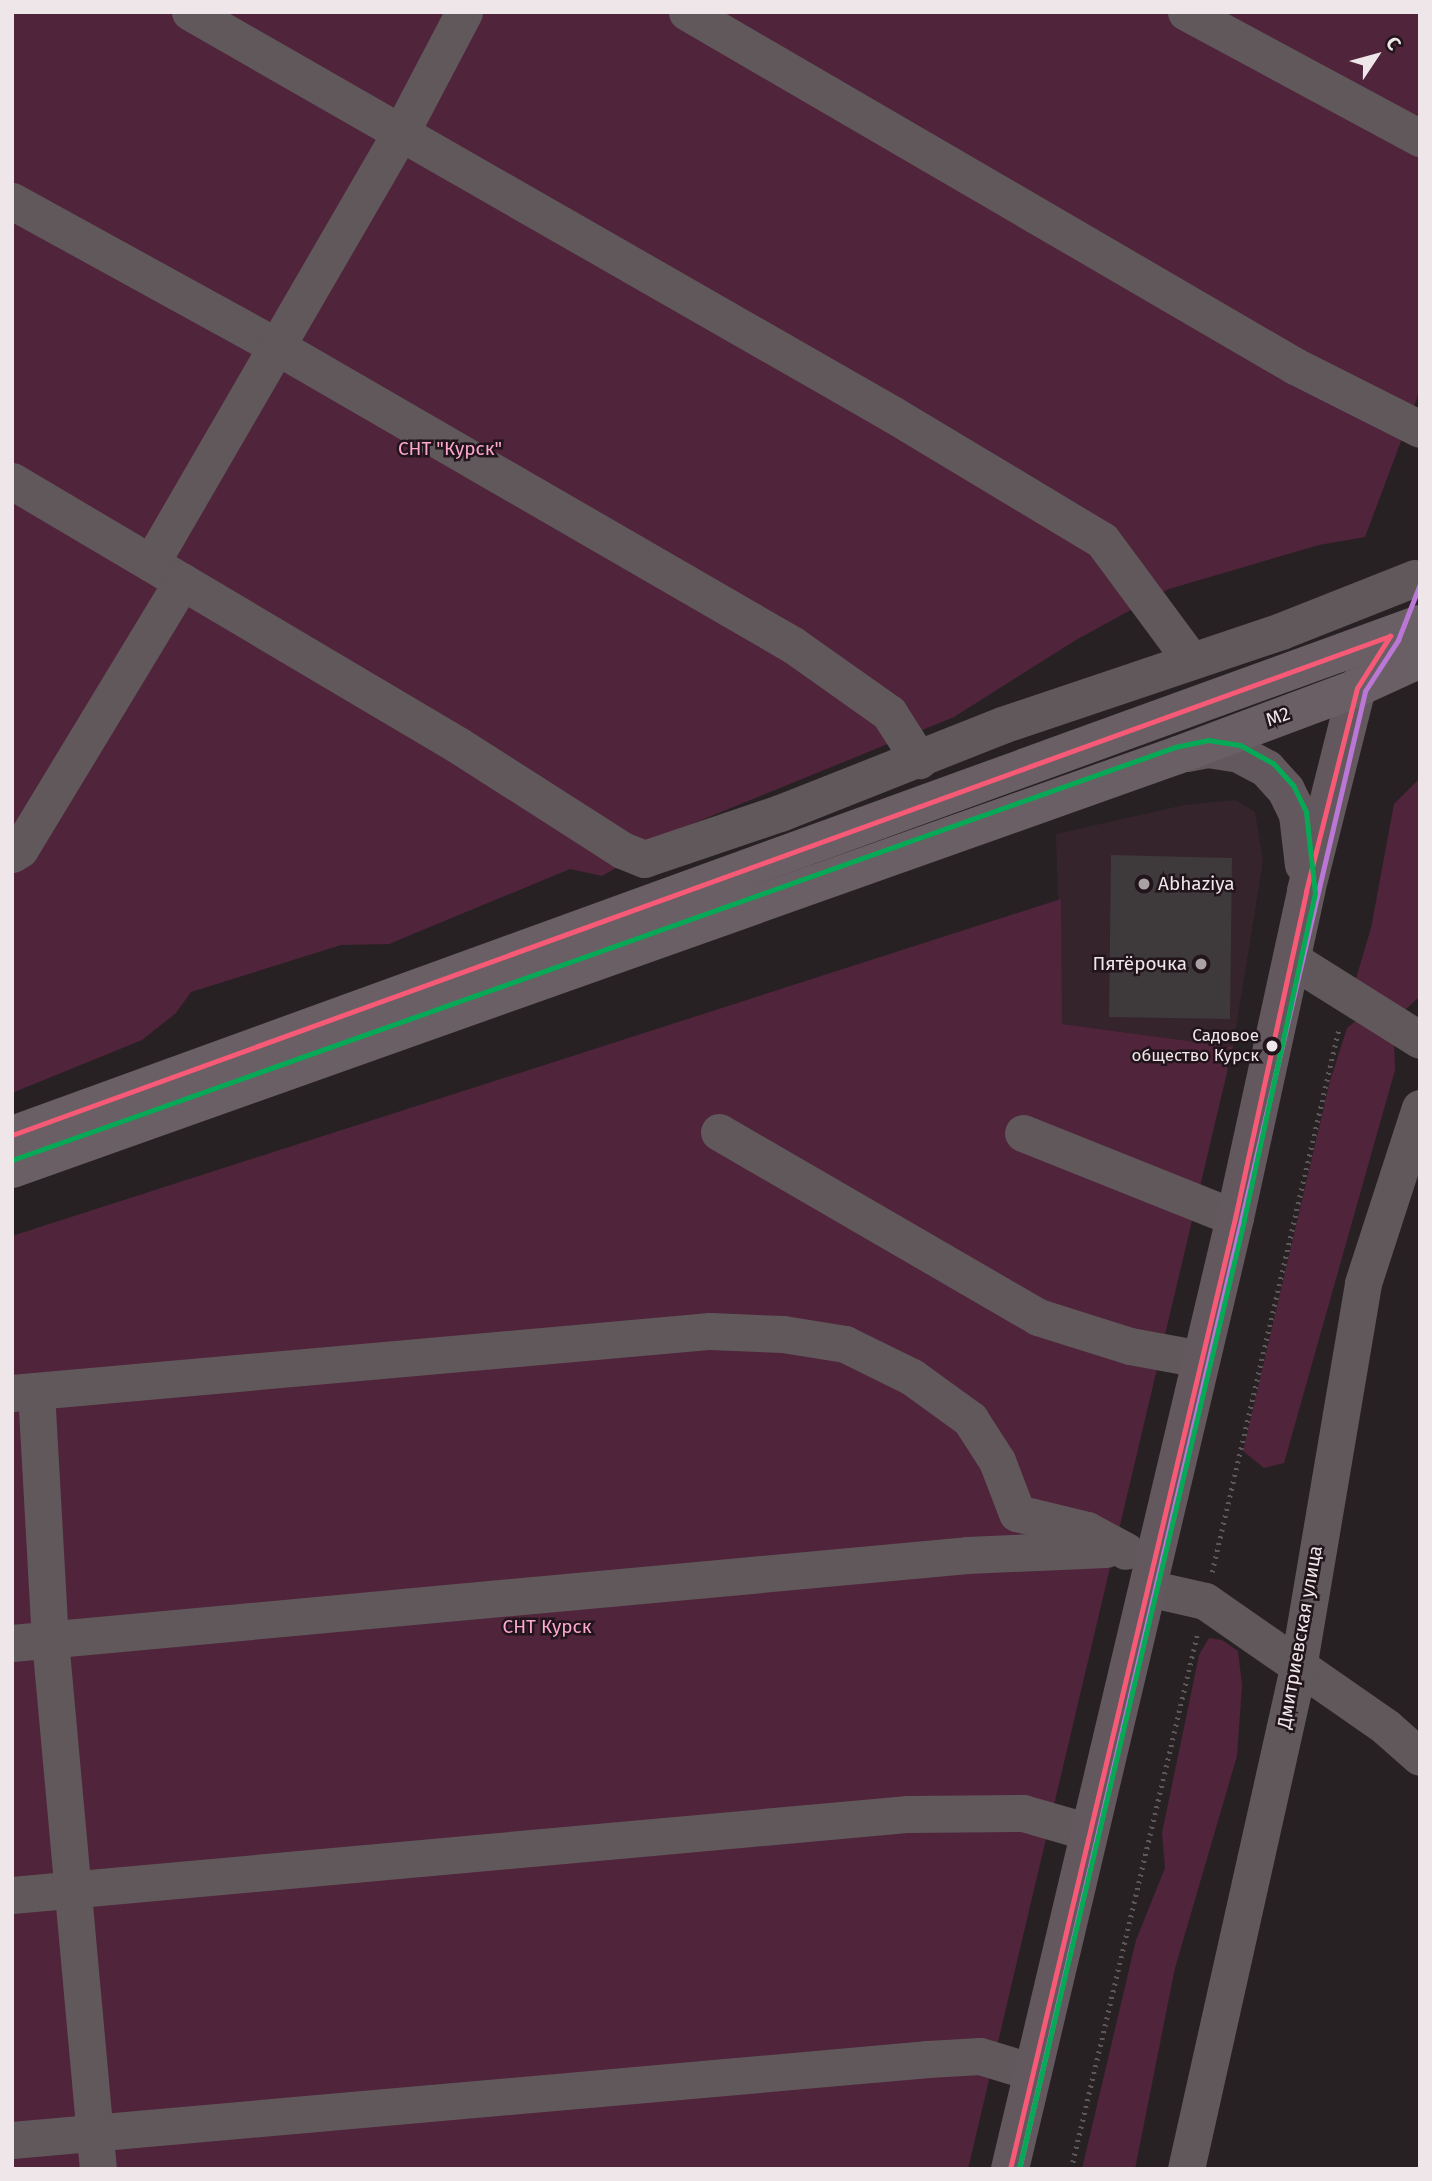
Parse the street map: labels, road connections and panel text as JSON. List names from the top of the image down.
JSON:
{
  "streets": {
    "highway": ["М2"],
    "street": ["Дмитриевская улица"]
  },
  "parks": ["СНТ \"Курск\"", "СНТ Курск"],
  "places": ["Abhaziya", "Пятёрочка", "Садовое общество Курск"],
  "north": "top right"
}
